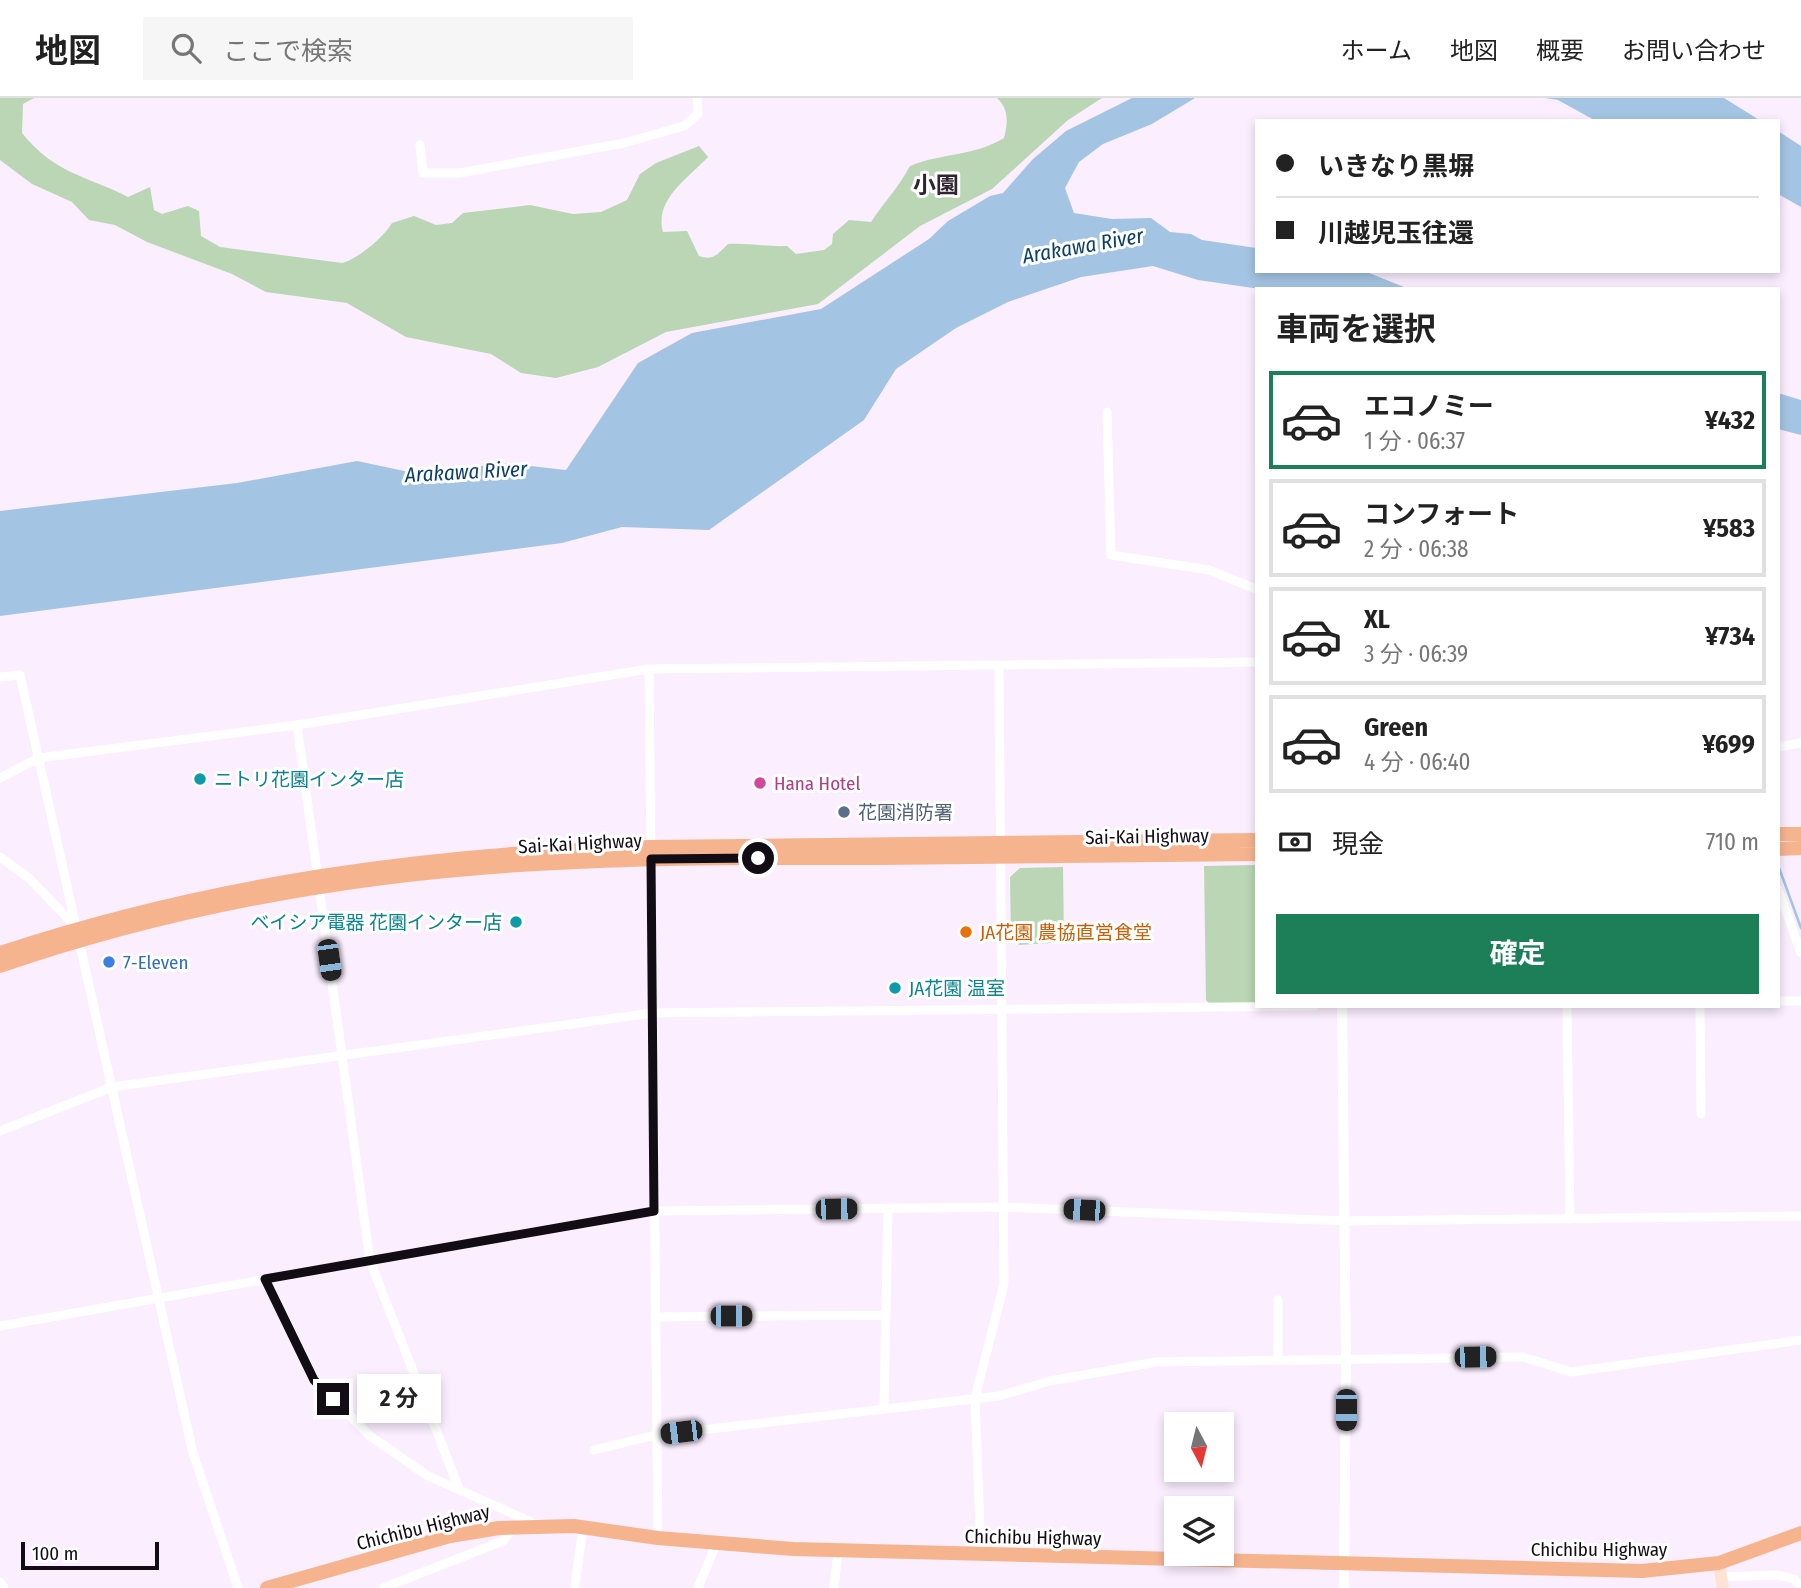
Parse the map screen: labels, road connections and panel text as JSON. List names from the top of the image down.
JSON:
{
  "streets": {
    "highway": ["Sai-Kai Highway", "Chichibu Highway"]
  },
  "districts": ["小園"],
  "water": ["Arakawa River"],
  "places": [
    "ニトリ花園インター店",
    "Hana Hotel",
    "花園消防署",
    "ベイシア電器 花園インター店",
    "JA花園 農協直営食堂",
    "7-Eleven",
    "JA花園 温室"
  ],
  "scale_bar": "100 m",
  "north": "bottom",
  "page": {
    "header": "地図",
    "search": "ここで検索",
    "nav": [
      "ホーム",
      "地図",
      "概要",
      "お問い合わせ"
    ],
    "banner": ["いきなり黒塀", "川越児玉往還"],
    "heading": "車両を選択",
    "list": [
      {
        "name": "エコノミー",
        "note": "1 分 · 06:37",
        "value": "¥432"
      },
      {
        "name": "コンフォート",
        "note": "2 分 · 06:38",
        "value": "¥583"
      },
      {
        "name": "XL",
        "note": "3 分 · 06:39",
        "value": "¥734"
      },
      {
        "name": "Green",
        "note": "4 分 · 06:40",
        "value": "¥699"
      }
    ],
    "pay": ["現金", "710 m"],
    "buttons": "確定",
    "bubble": "2 分",
    "scale": "100 m"
  }
}
